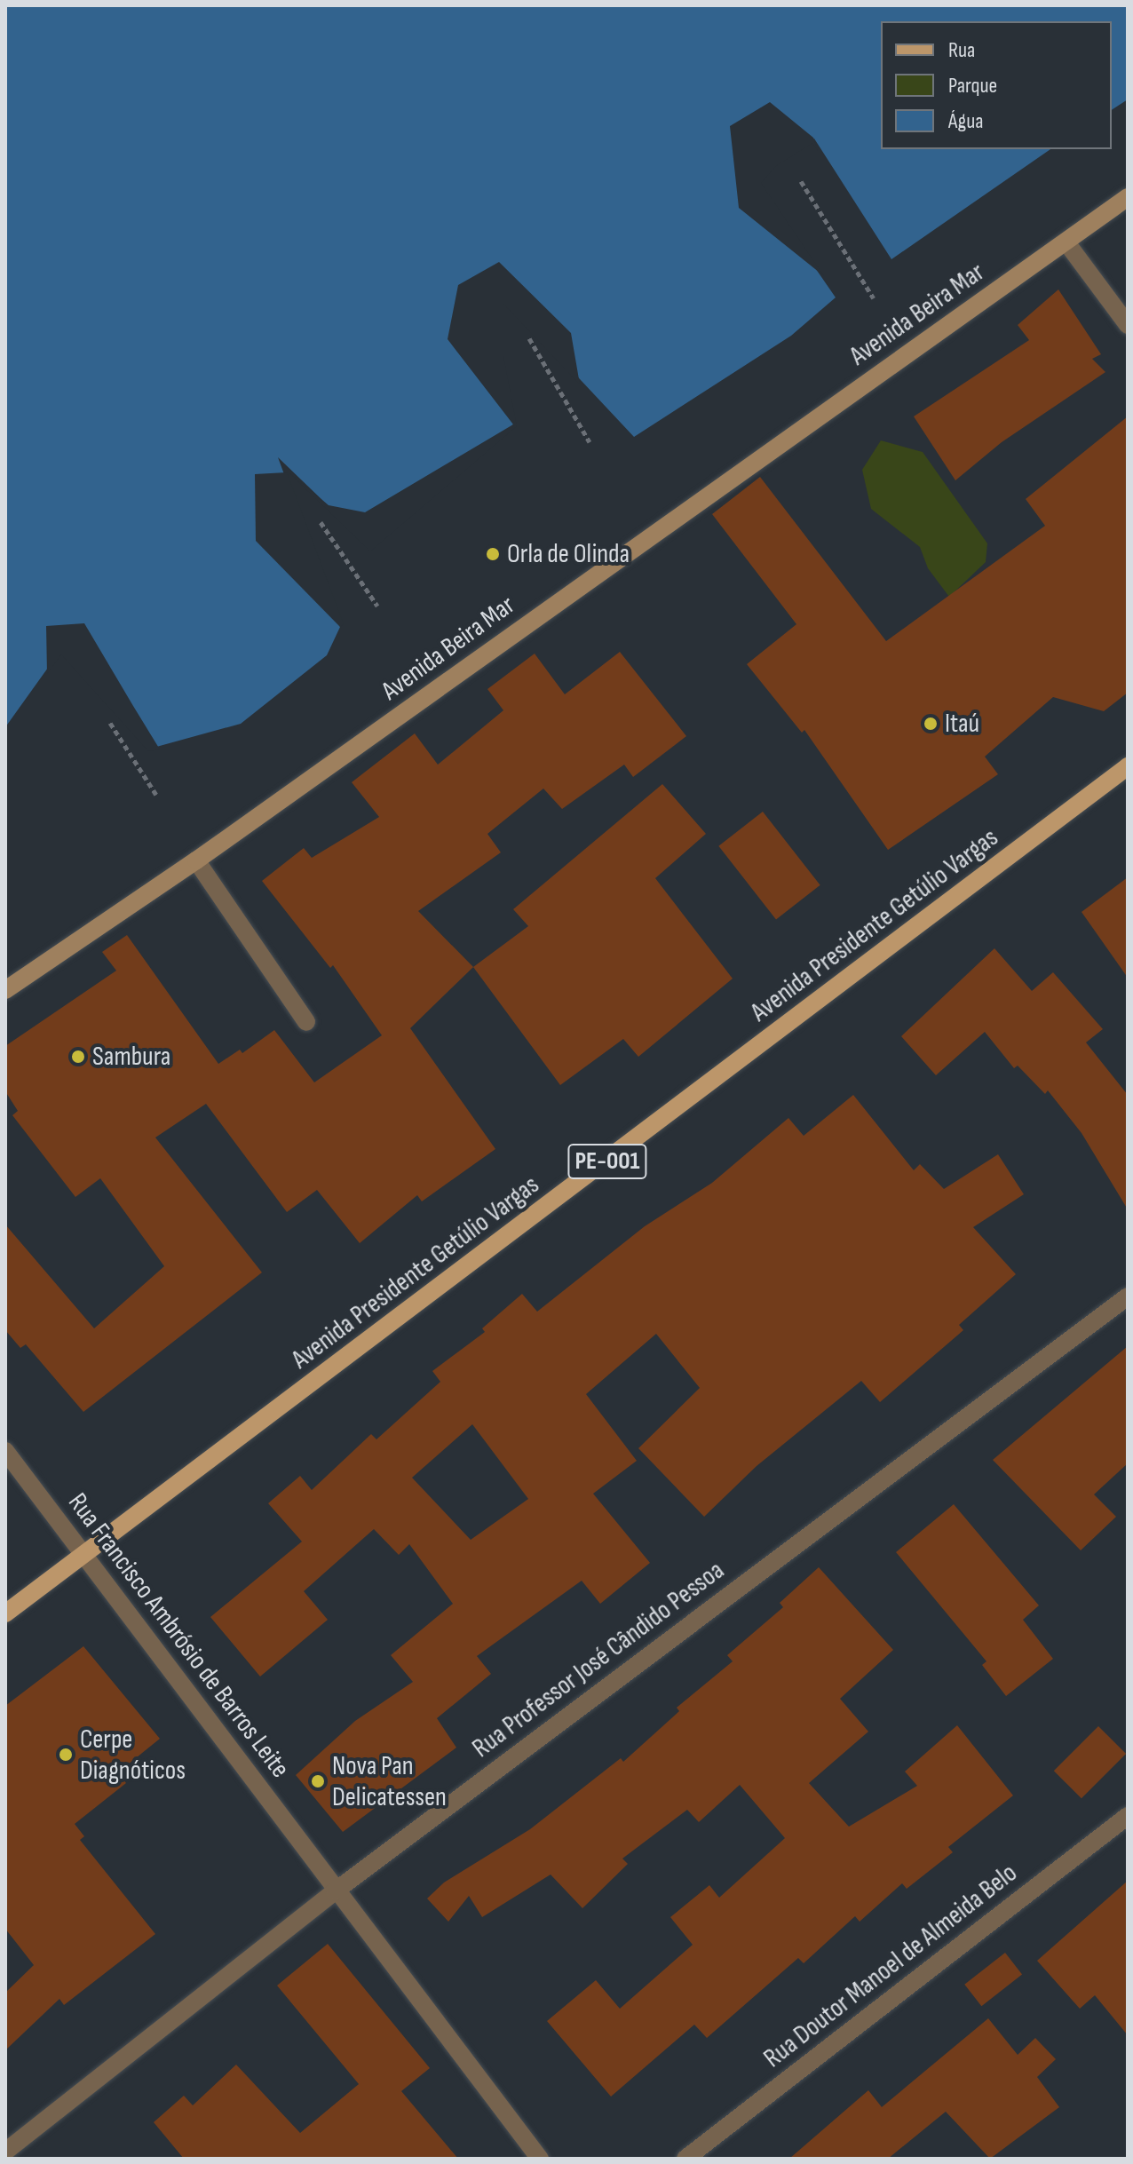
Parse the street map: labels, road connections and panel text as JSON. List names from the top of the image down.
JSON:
{
  "streets": {
    "main road": ["Avenida Beira Mar", "Avenida Presidente Getúlio Vargas", "PE-001"],
    "street": ["Rua Francisco Ambrósio de Barros Leite", "Rua Professor José Cândido Pessoa", "Rua Doutor Manoel de Almeida Belo"]
  },
  "crossings": [
    ["Avenida Presidente Getúlio Vargas", "Rua Francisco Ambrósio de Barros Leite"],
    ["Rua Francisco Ambrósio de Barros Leite", "Rua Professor José Cândido Pessoa"]
  ],
  "places": [
    "Orla de Olinda",
    "Itaú",
    "Sambura",
    "Cerpe Diagnóticos",
    "Nova Pan Delicatessen"
  ],
  "legend": ["Rua", "Parque", "Água"]
}
